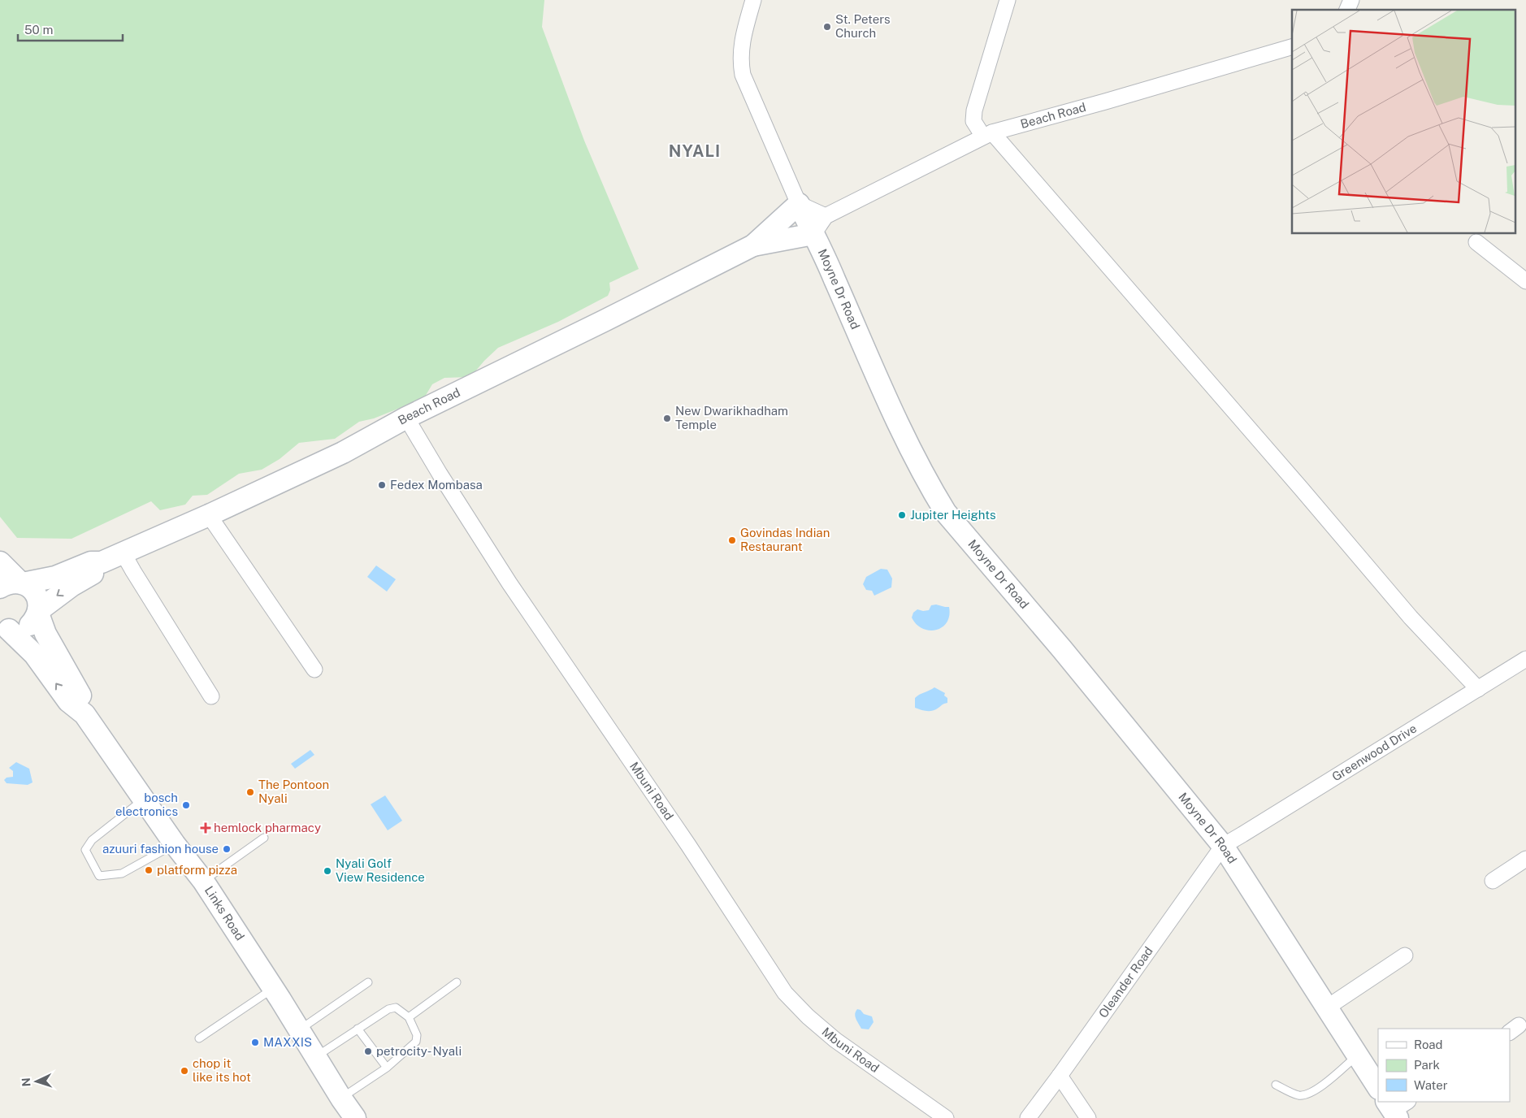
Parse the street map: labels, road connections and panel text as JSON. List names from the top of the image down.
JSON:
{
  "streets": {
    "main road": ["Beach Road", "Moyne Dr Road", "Links Road"],
    "street": ["Greenwood Drive", "Mbuni Road", "Oleander Road"]
  },
  "crossings": [
    ["Beach Road", "Moyne Dr Road"],
    ["Beach Road", "Mbuni Road"],
    ["Moyne Dr Road", "Greenwood Drive"],
    ["Moyne Dr Road", "Oleander Road"],
    ["Greenwood Drive", "Oleander Road"]
  ],
  "districts": ["NYALI"],
  "places": {
    "other": [
      "St. Peters Church",
      "New Dwarikhadham Temple",
      "Fedex Mombasa",
      "Jupiter Heights",
      "Govindas Indian Restaurant",
      "The Pontoon Nyali",
      "bosch electronics",
      "azuuri fashion house",
      "platform pizza",
      "Nyali Golf View Residence",
      "MAXXIS",
      "petrocity- Nyali",
      "chop it like its hot"
    ],
    "health": ["hemlock pharmacy"]
  },
  "legend": ["Road", "Park", "Water"],
  "scale_bar": "50 m",
  "north": "left"
}
